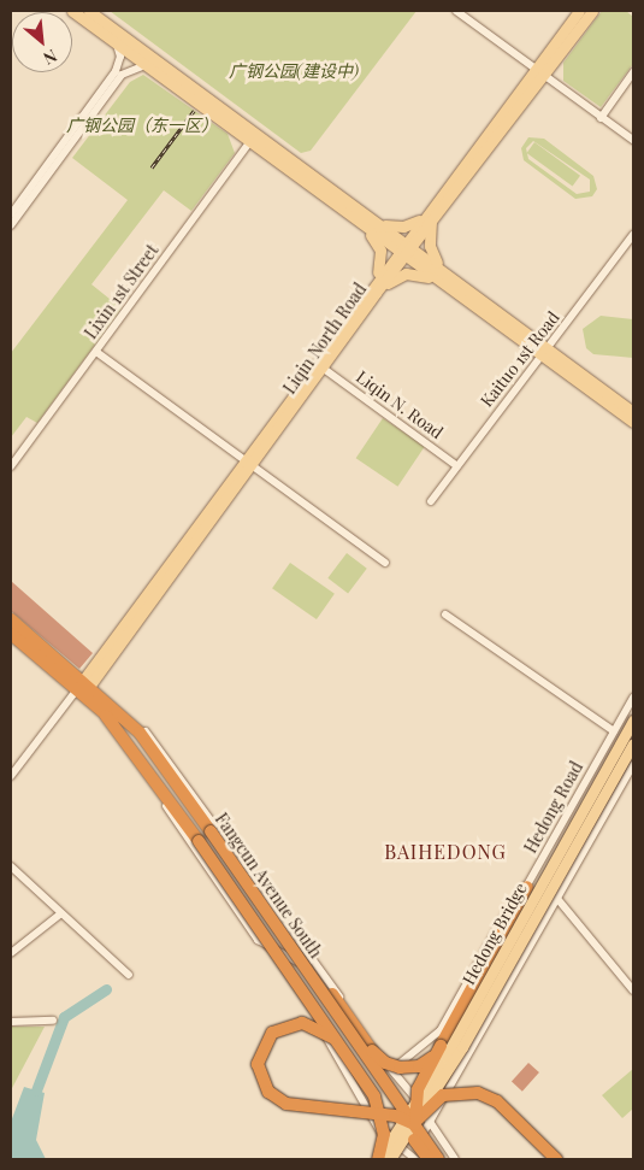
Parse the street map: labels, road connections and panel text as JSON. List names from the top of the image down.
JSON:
{
  "streets": {
    "highway": ["Fangcun Avenue South"],
    "main road": ["Liqin North Road", "Hedong Bridge"],
    "street": [
      "Lixin 1st Street",
      "Kaituo 1st Road",
      "Liqin N. Road",
      "Hedong Road"
    ]
  },
  "crossings": [
    ["Liqin North Road", "Liqin N. Road"],
    ["Liqin North Road", "Fangcun Avenue South"],
    ["Kaituo 1st Road", "Liqin N. Road"],
    ["Hedong Road", "Fangcun Avenue South"]
  ],
  "districts": ["BAIHEDONG"],
  "parks": ["广钢公园(建设中)", "广钢公园（东一区）"],
  "north": "bottom right"
}
